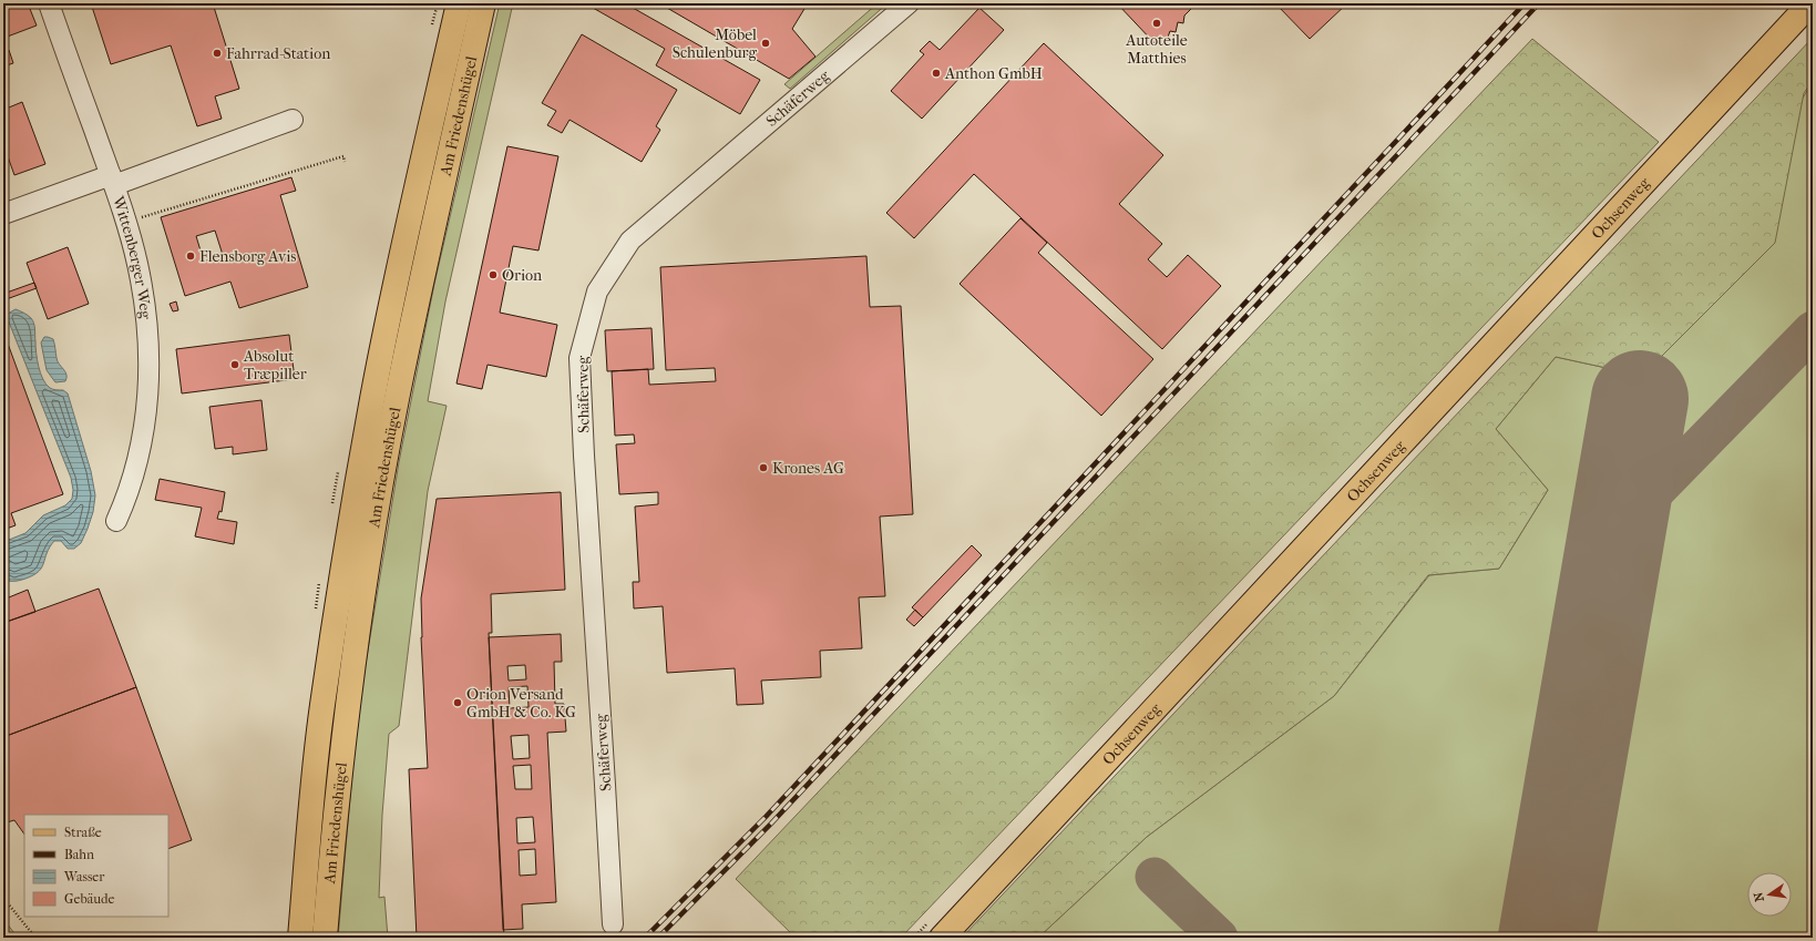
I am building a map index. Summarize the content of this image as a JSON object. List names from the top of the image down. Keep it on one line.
{"streets":{"main road":["Am Friedenshügel","Ochsenweg"],"street":["Schäferweg","Wittenberger Weg"]},"places":["Autoteile Matthies","Möbel Schulenburg","Fahrrad-Station","Anthon GmbH","Flensborg Avis","Orion","Absolut Træpiller","Krones AG","Orion Versand GmbH & Co. KG"],"legend":["Straße","Bahn","Wasser","Gebäude"],"north":"left"}
